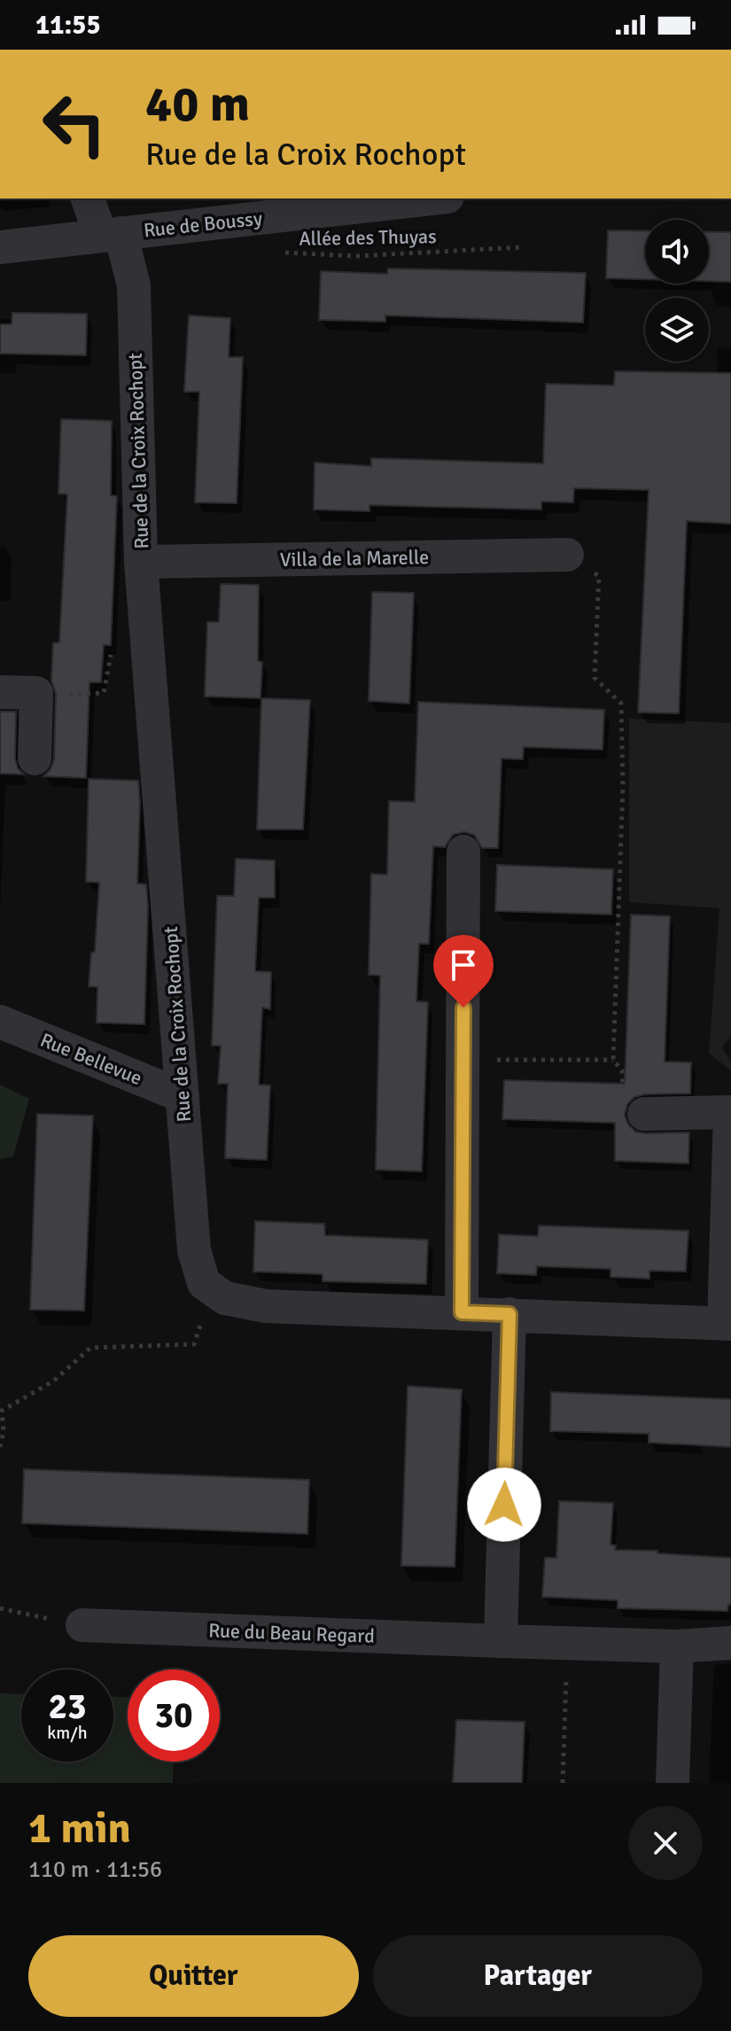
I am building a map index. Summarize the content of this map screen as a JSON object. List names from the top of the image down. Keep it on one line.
{"streets":{"street":["Rue de Boussy","Rue de la Croix Rochopt","Villa de la Marelle","Rue Bellevue","Rue du Beau Regard"],"path":["Allée des Thuyas"]},"crossings":[["Rue de Boussy","Rue de la Croix Rochopt"],["Rue de la Croix Rochopt","Villa de la Marelle"],["Rue de la Croix Rochopt","Rue Bellevue"]],"page":{"status":"11:55","turn":["40 m","Rue de la Croix Rochopt"],"speed":"23 km/h","limit":"30","heading":["1 min","110 m · 11:56"],"buttons":["Quitter","Partager"]}}
